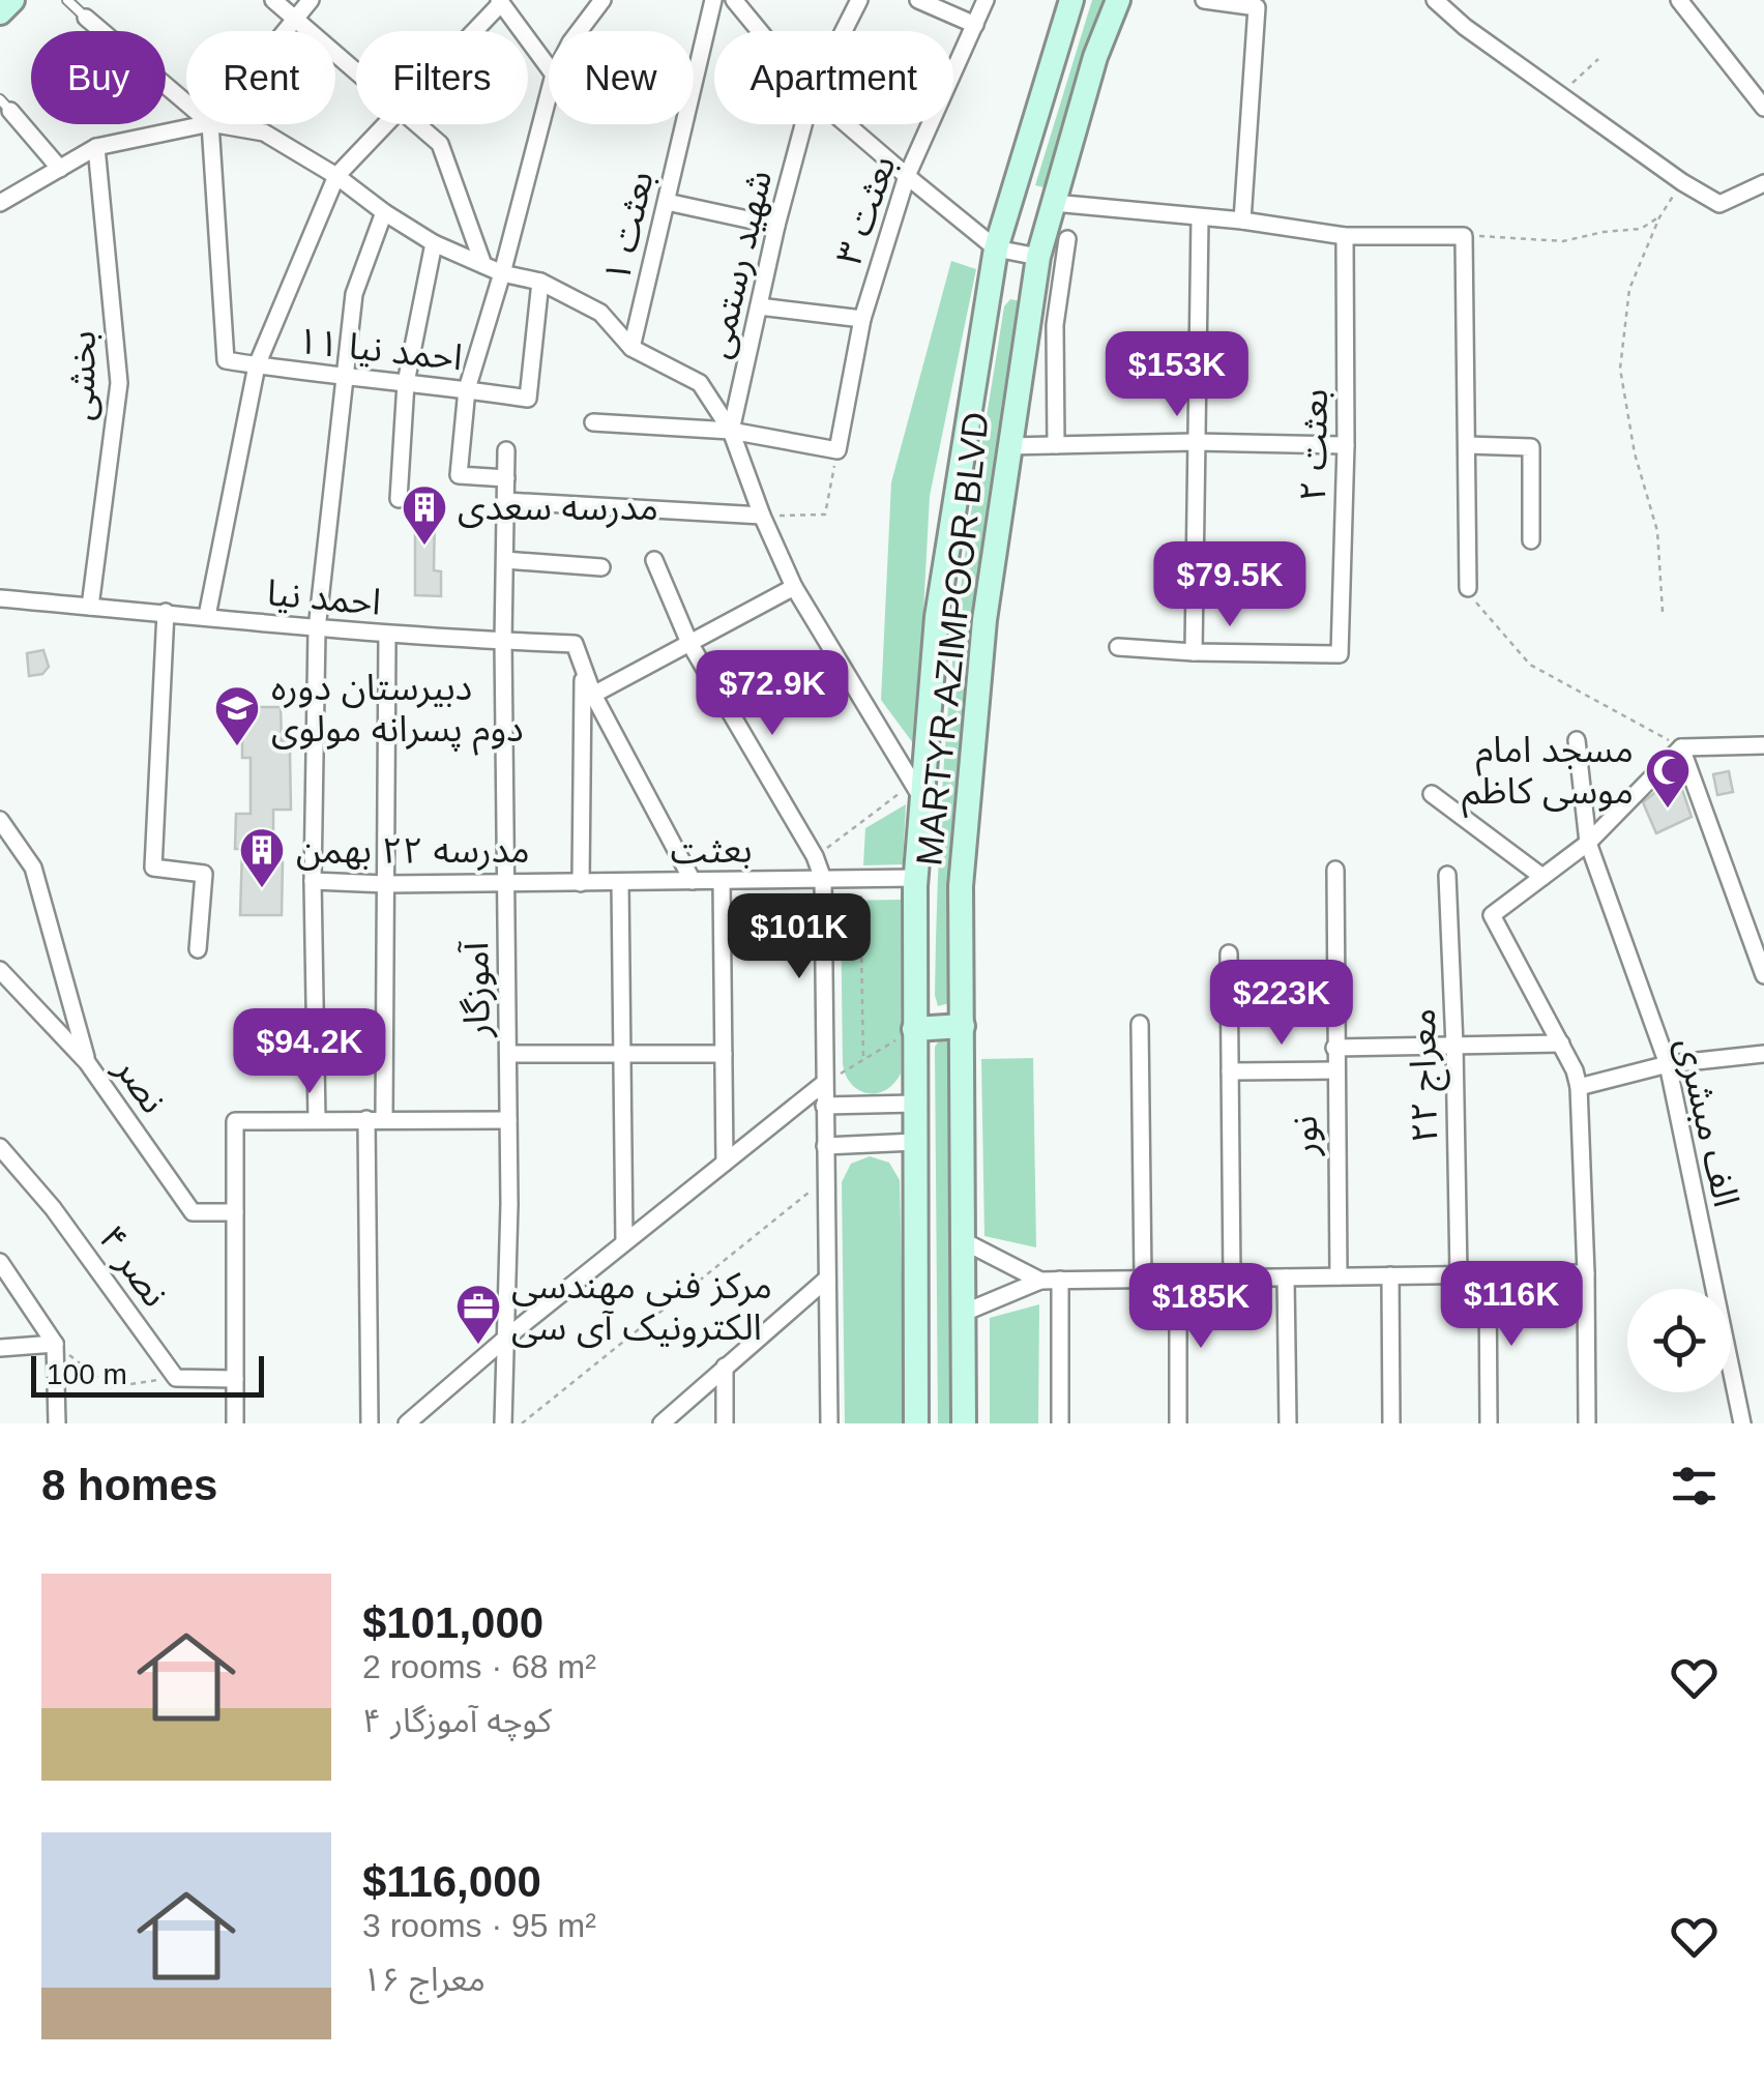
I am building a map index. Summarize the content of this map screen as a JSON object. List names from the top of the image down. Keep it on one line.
{"streets":{"main road":["MARTYR AZIMPOOR BLVD"],"street":["بعثت ۳","بعثت ۱","شهید رستمی","احمد نیا ۱۱","بخشی","بعثت ۲","احمد نیا","بعثت","آموزگار","معراج ۲۲","نصر","الف مبشری","نور","نصر ۴"]},"crossings":[["بخشی","احمد نیا"],["احمد نیا","آموزگار"],["MARTYR AZIMPOOR BLVD","بعثت"],["بعثت","آموزگار"]],"places":{"building":["مدرسه سعدی","مدرسه ۲۲ بهمن"],"school or university":["دبیرستان دوره دوم پسرانه مولوی"],"mosque":["مسجد امام موسی کاظم"],"office":["مرکز فنی مهندسی الکترونیک آی سی"]},"scale_bar":"100 m","page":{"chip":["Buy","Rent","Filters","New","Apartment"],"price":["$153K","$79.5K","$72.9K","$101K","$223K","$94.2K","$116K","$185K"],"scale":"100 m","heading":"8 homes","list":[{"name":"$101,000","note":"2 rooms · 68 m² · کوچه آموزگار ۴"},{"name":"$116,000","note":"3 rooms · 95 m² · معراج ۱۶"}]}}
